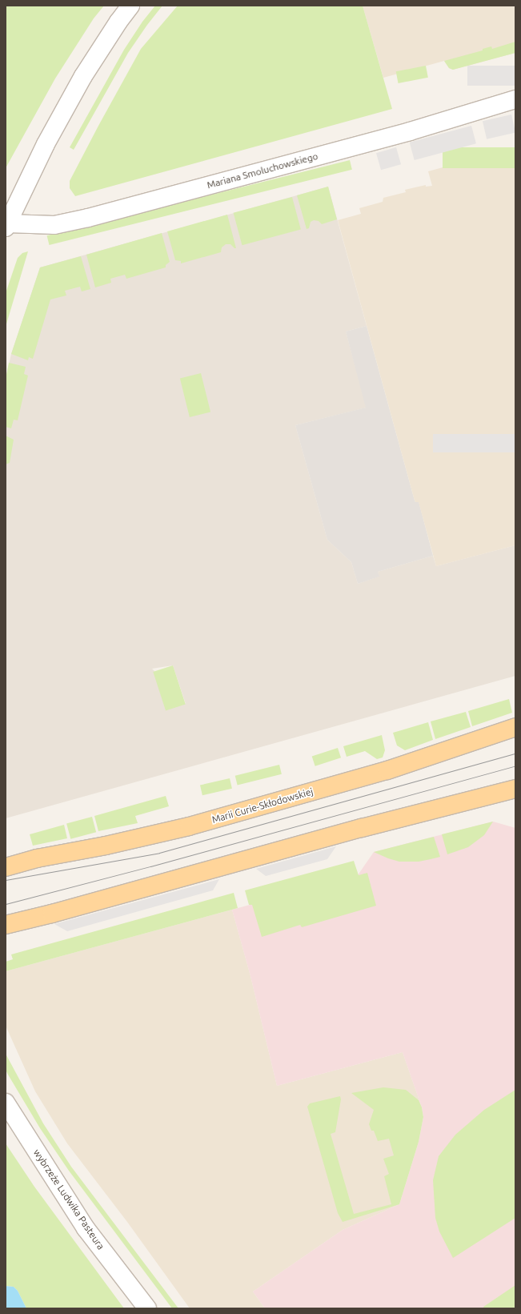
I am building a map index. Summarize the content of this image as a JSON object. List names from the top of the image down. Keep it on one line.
{"streets":{"main road":["Marii Curie-Skłodowskiej"],"street":["Mariana Smoluchowskiego","wybrzeże Ludwika Pasteura"]}}
